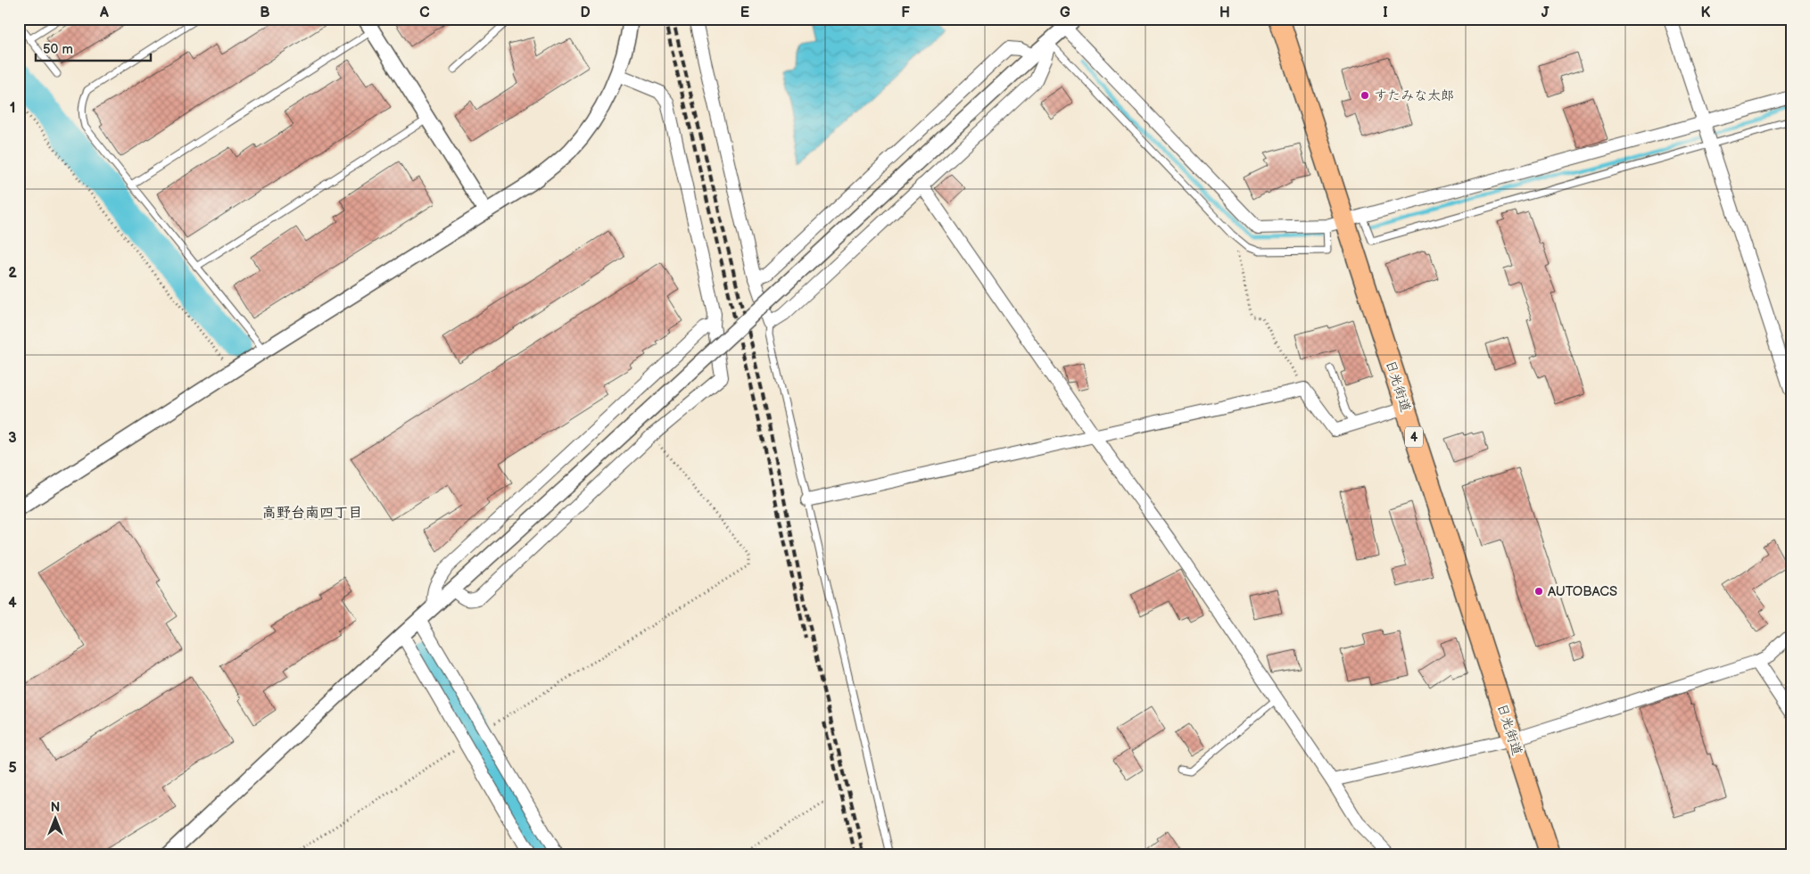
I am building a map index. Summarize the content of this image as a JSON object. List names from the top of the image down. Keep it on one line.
{"streets":{"highway":["日光街道","4"]},"districts":["高野台南四丁目"],"places":["すたみな太郎","AUTOBACS"],"scale_bar":"50 m","north":"top","grid":{"columns":["A","B","C","D","E","F","G","H","I","J","K"],"rows":["1","2","3","4","5"]}}
